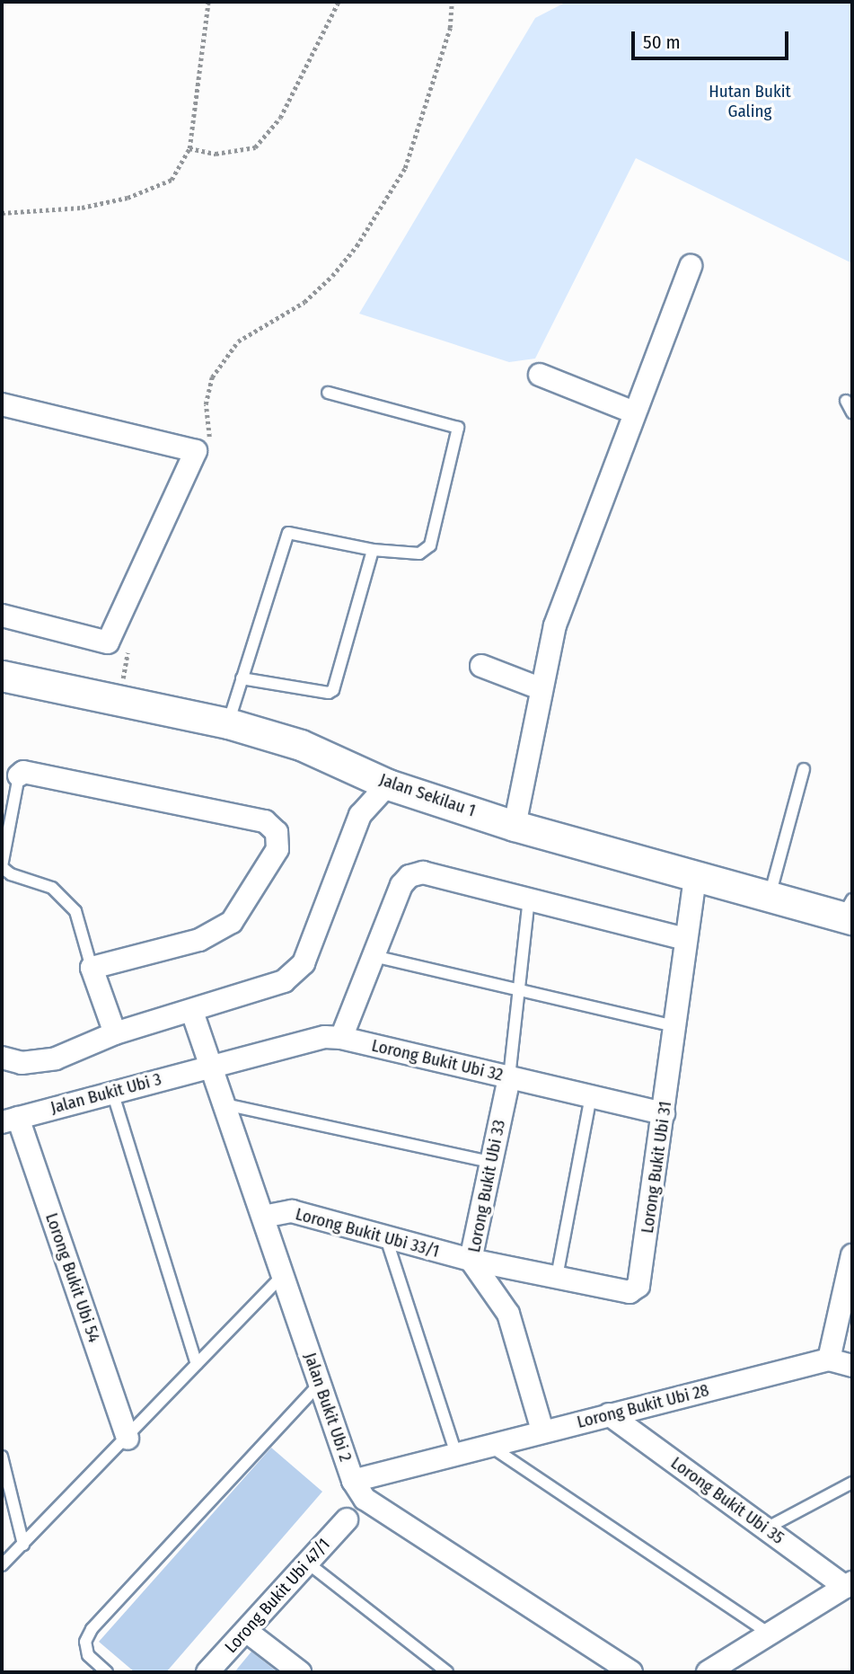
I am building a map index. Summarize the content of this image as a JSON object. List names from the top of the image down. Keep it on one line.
{"streets":{"street":["Jalan Sekilau 1","Lorong Bukit Ubi 32","Jalan Bukit Ubi 3","Lorong Bukit Ubi 31","Lorong Bukit Ubi 33","Lorong Bukit Ubi 33/1","Lorong Bukit Ubi 54","Lorong Bukit Ubi 28","Jalan Bukit Ubi 2","Lorong Bukit Ubi 35","Lorong Bukit Ubi 47/1"]},"crossings":[["Jalan Sekilau 1","Lorong Bukit Ubi 31"],["Lorong Bukit Ubi 32","Jalan Bukit Ubi 3"],["Lorong Bukit Ubi 32","Lorong Bukit Ubi 31"],["Lorong Bukit Ubi 32","Lorong Bukit Ubi 33"],["Lorong Bukit Ubi 32","Jalan Bukit Ubi 2"],["Jalan Bukit Ubi 3","Lorong Bukit Ubi 54"],["Jalan Bukit Ubi 3","Jalan Bukit Ubi 2"],["Lorong Bukit Ubi 31","Lorong Bukit Ubi 33"],["Lorong Bukit Ubi 31","Lorong Bukit Ubi 33/1"],["Lorong Bukit Ubi 33","Lorong Bukit Ubi 33/1"],["Lorong Bukit Ubi 33","Lorong Bukit Ubi 28"],["Lorong Bukit Ubi 33/1","Jalan Bukit Ubi 2"],["Lorong Bukit Ubi 28","Jalan Bukit Ubi 2"],["Lorong Bukit Ubi 28","Lorong Bukit Ubi 35"]],"parks":["Hutan Bukit Galing"],"scale_bar":"50 m"}
